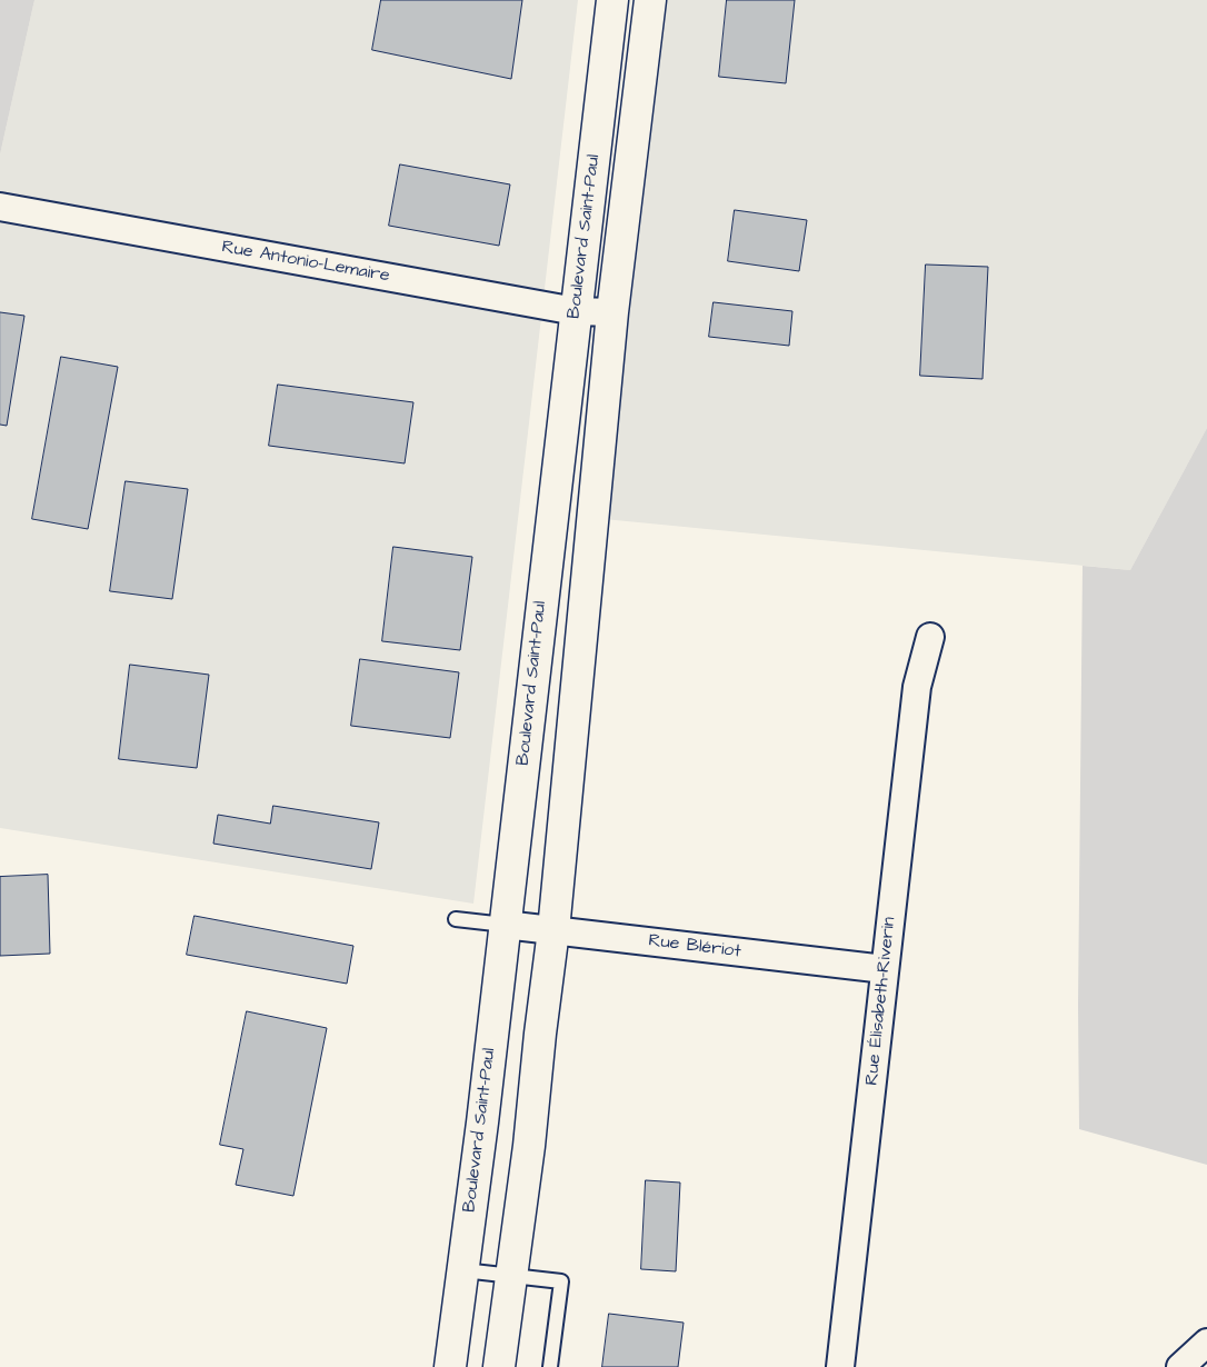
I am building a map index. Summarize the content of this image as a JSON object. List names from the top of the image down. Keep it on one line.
{"streets":{"main road":["Boulevard Saint-Paul"],"street":["Rue Antonio-Lemaire","Rue Blériot","Rue Élisabeth-Riverin"]},"crossings":[["Boulevard Saint-Paul","Rue Antonio-Lemaire"],["Boulevard Saint-Paul","Rue Blériot"],["Rue Blériot","Rue Élisabeth-Riverin"]]}
